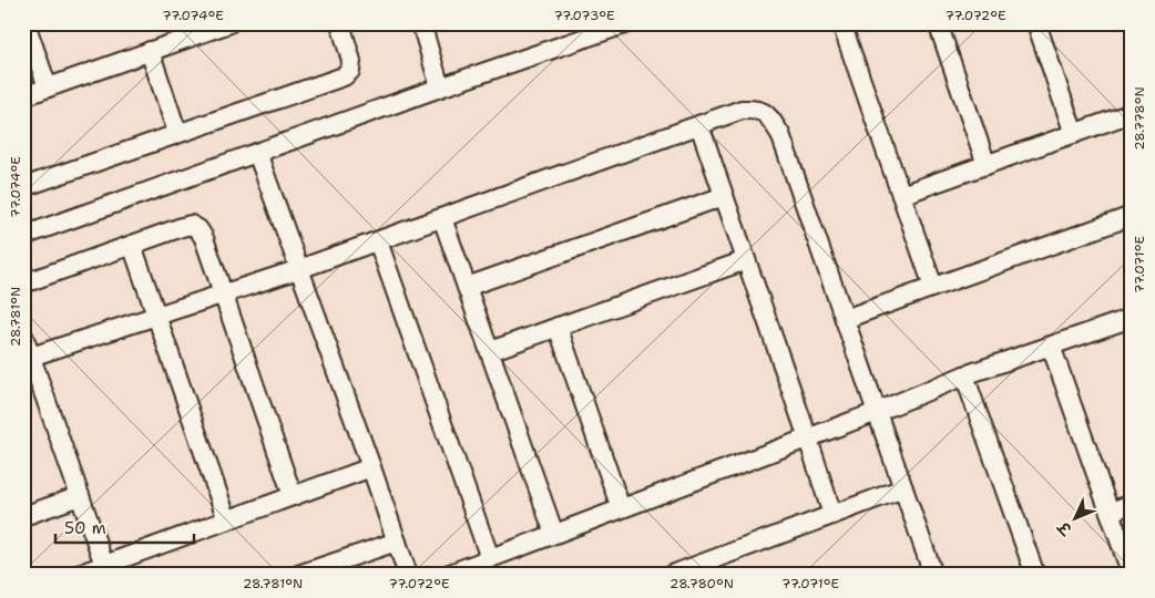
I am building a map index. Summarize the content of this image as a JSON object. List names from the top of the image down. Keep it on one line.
{"scale_bar":"50 m","north":"bottom left","coordinates":["77.074°E","77.073°E","77.072°E","28.778°N","77.071°E","28.781°N","28.780°N"]}
